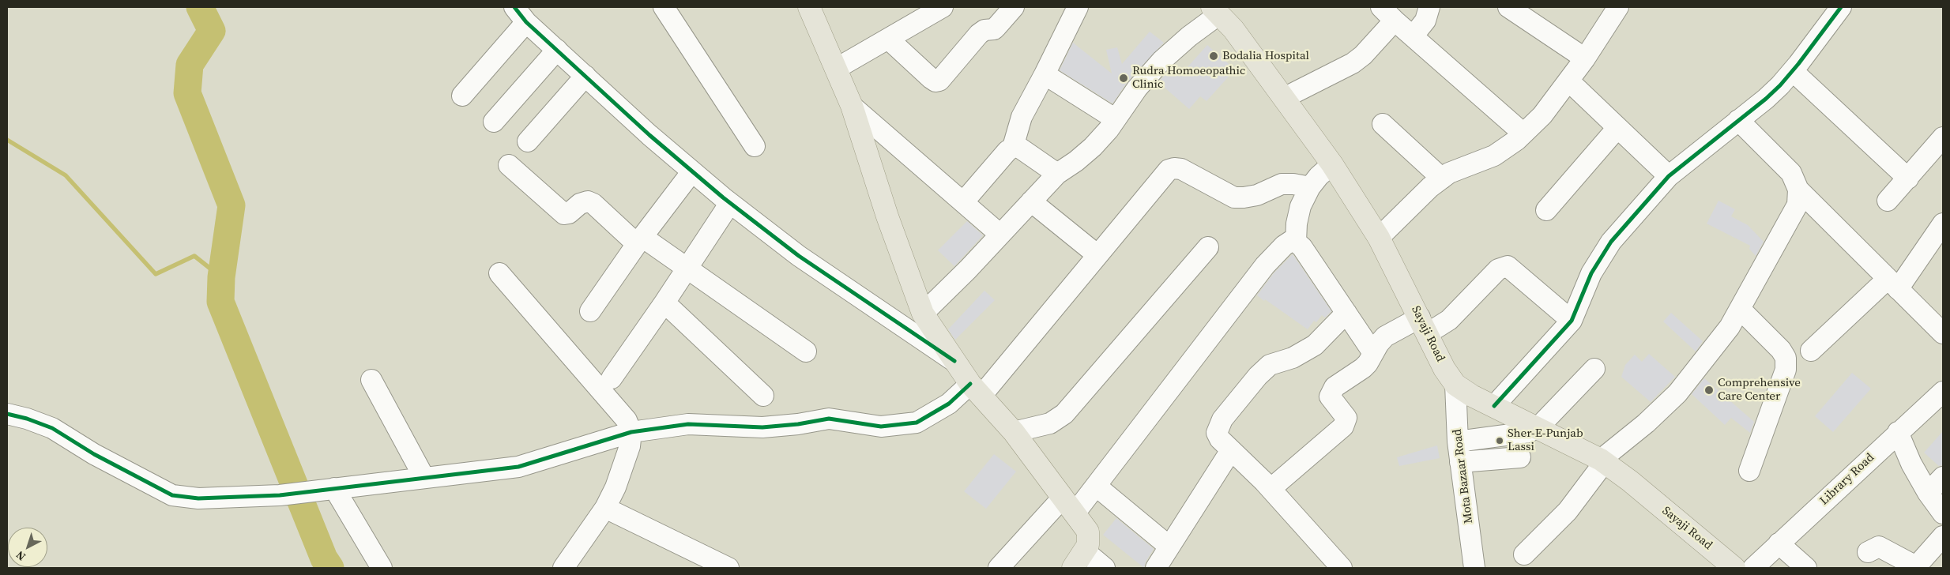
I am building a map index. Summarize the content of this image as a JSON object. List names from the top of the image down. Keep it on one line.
{"streets":{"main road":["Sayaji Road"],"street":["Mota Bazaar Road","Library Road"]},"crossings":[["Sayaji Road","Mota Bazaar Road"]],"places":["Bodalia Hospital","Rudra Homoeopathic Clinic","Comprehensive Care Center","Sher-E-Punjab Lassi"],"north":"bottom left"}
